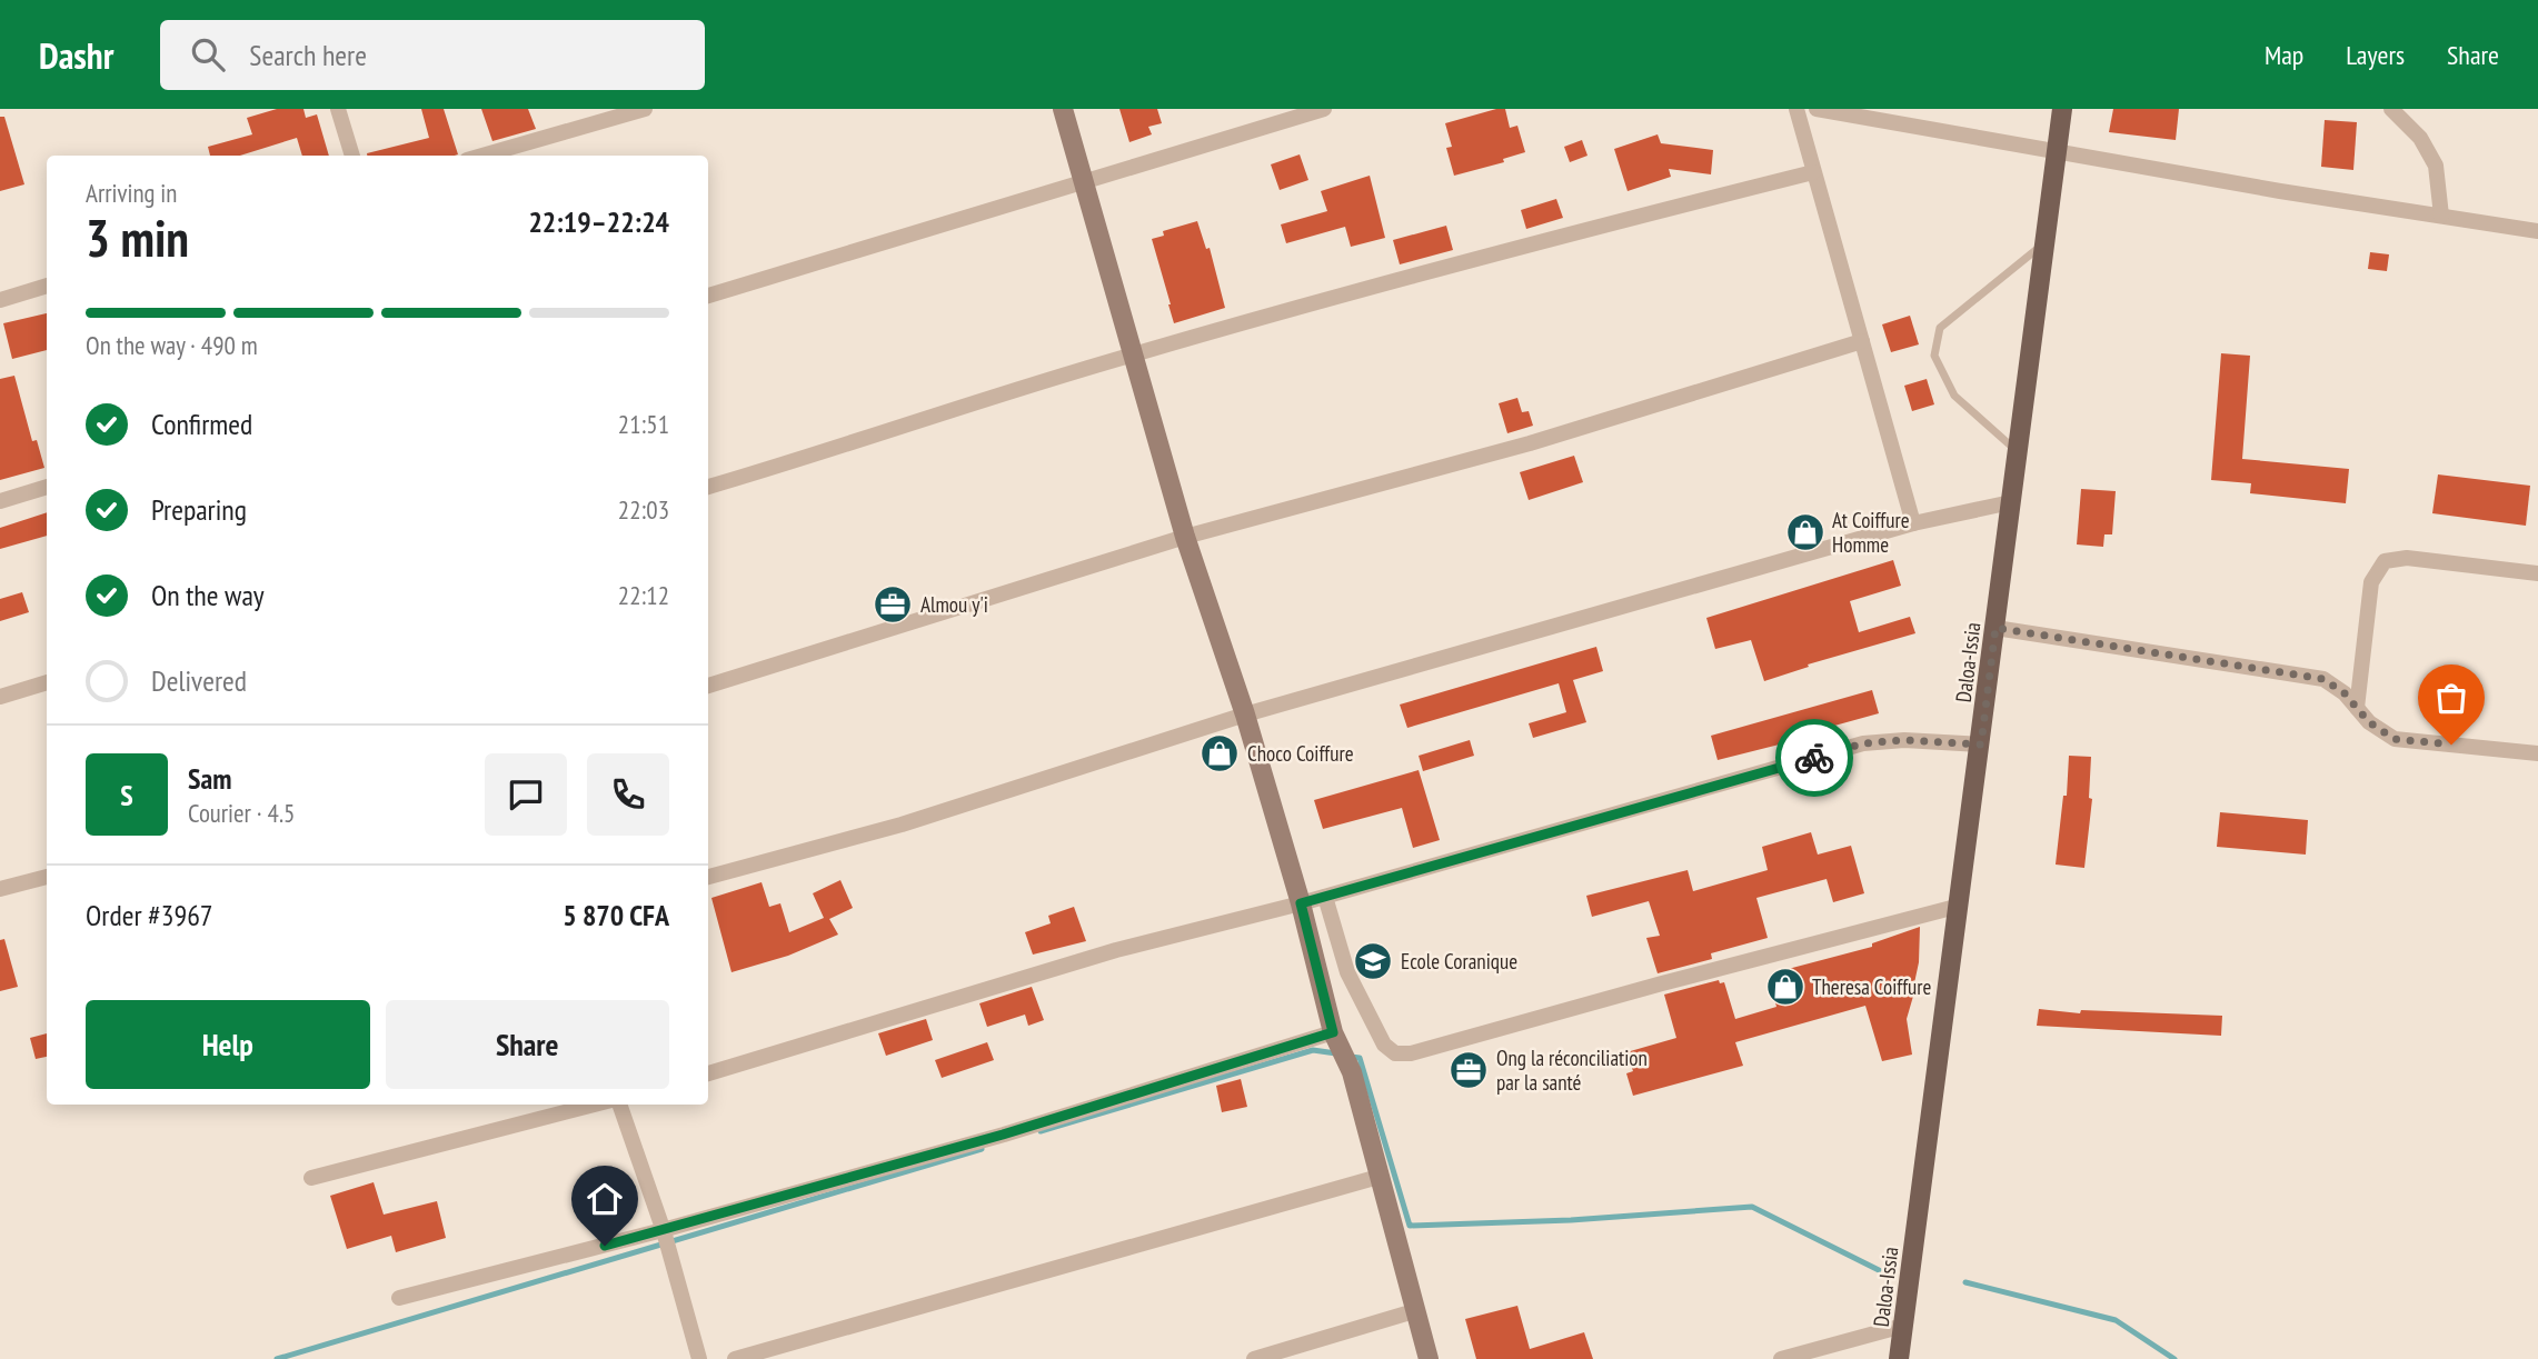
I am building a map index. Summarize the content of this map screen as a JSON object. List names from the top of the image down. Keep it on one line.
{"streets":{"main road":["Daloa-Issia"]},"places":{"shop":["At Coiffure Homme","Choco Coiffure","Theresa Coiffure"],"office":["Almou y'i","Ong la réconciliation par la santé"],"school or university":["Ecole Coranique"]},"page":{"header":"Dashr","search":"Search here","nav":["Map","Layers","Share"],"heading":["3 min","Arriving in","22:19–22:24"],"panel":["Sam","Courier · 4.5","Order #3967","5 870 CFA"],"bar":"On the way · 490 m","list":[["Confirmed","21:51"],["Preparing","22:03"],["On the way","22:12"],"Delivered"],"round":"S","buttons":["Help","Share"]}}
